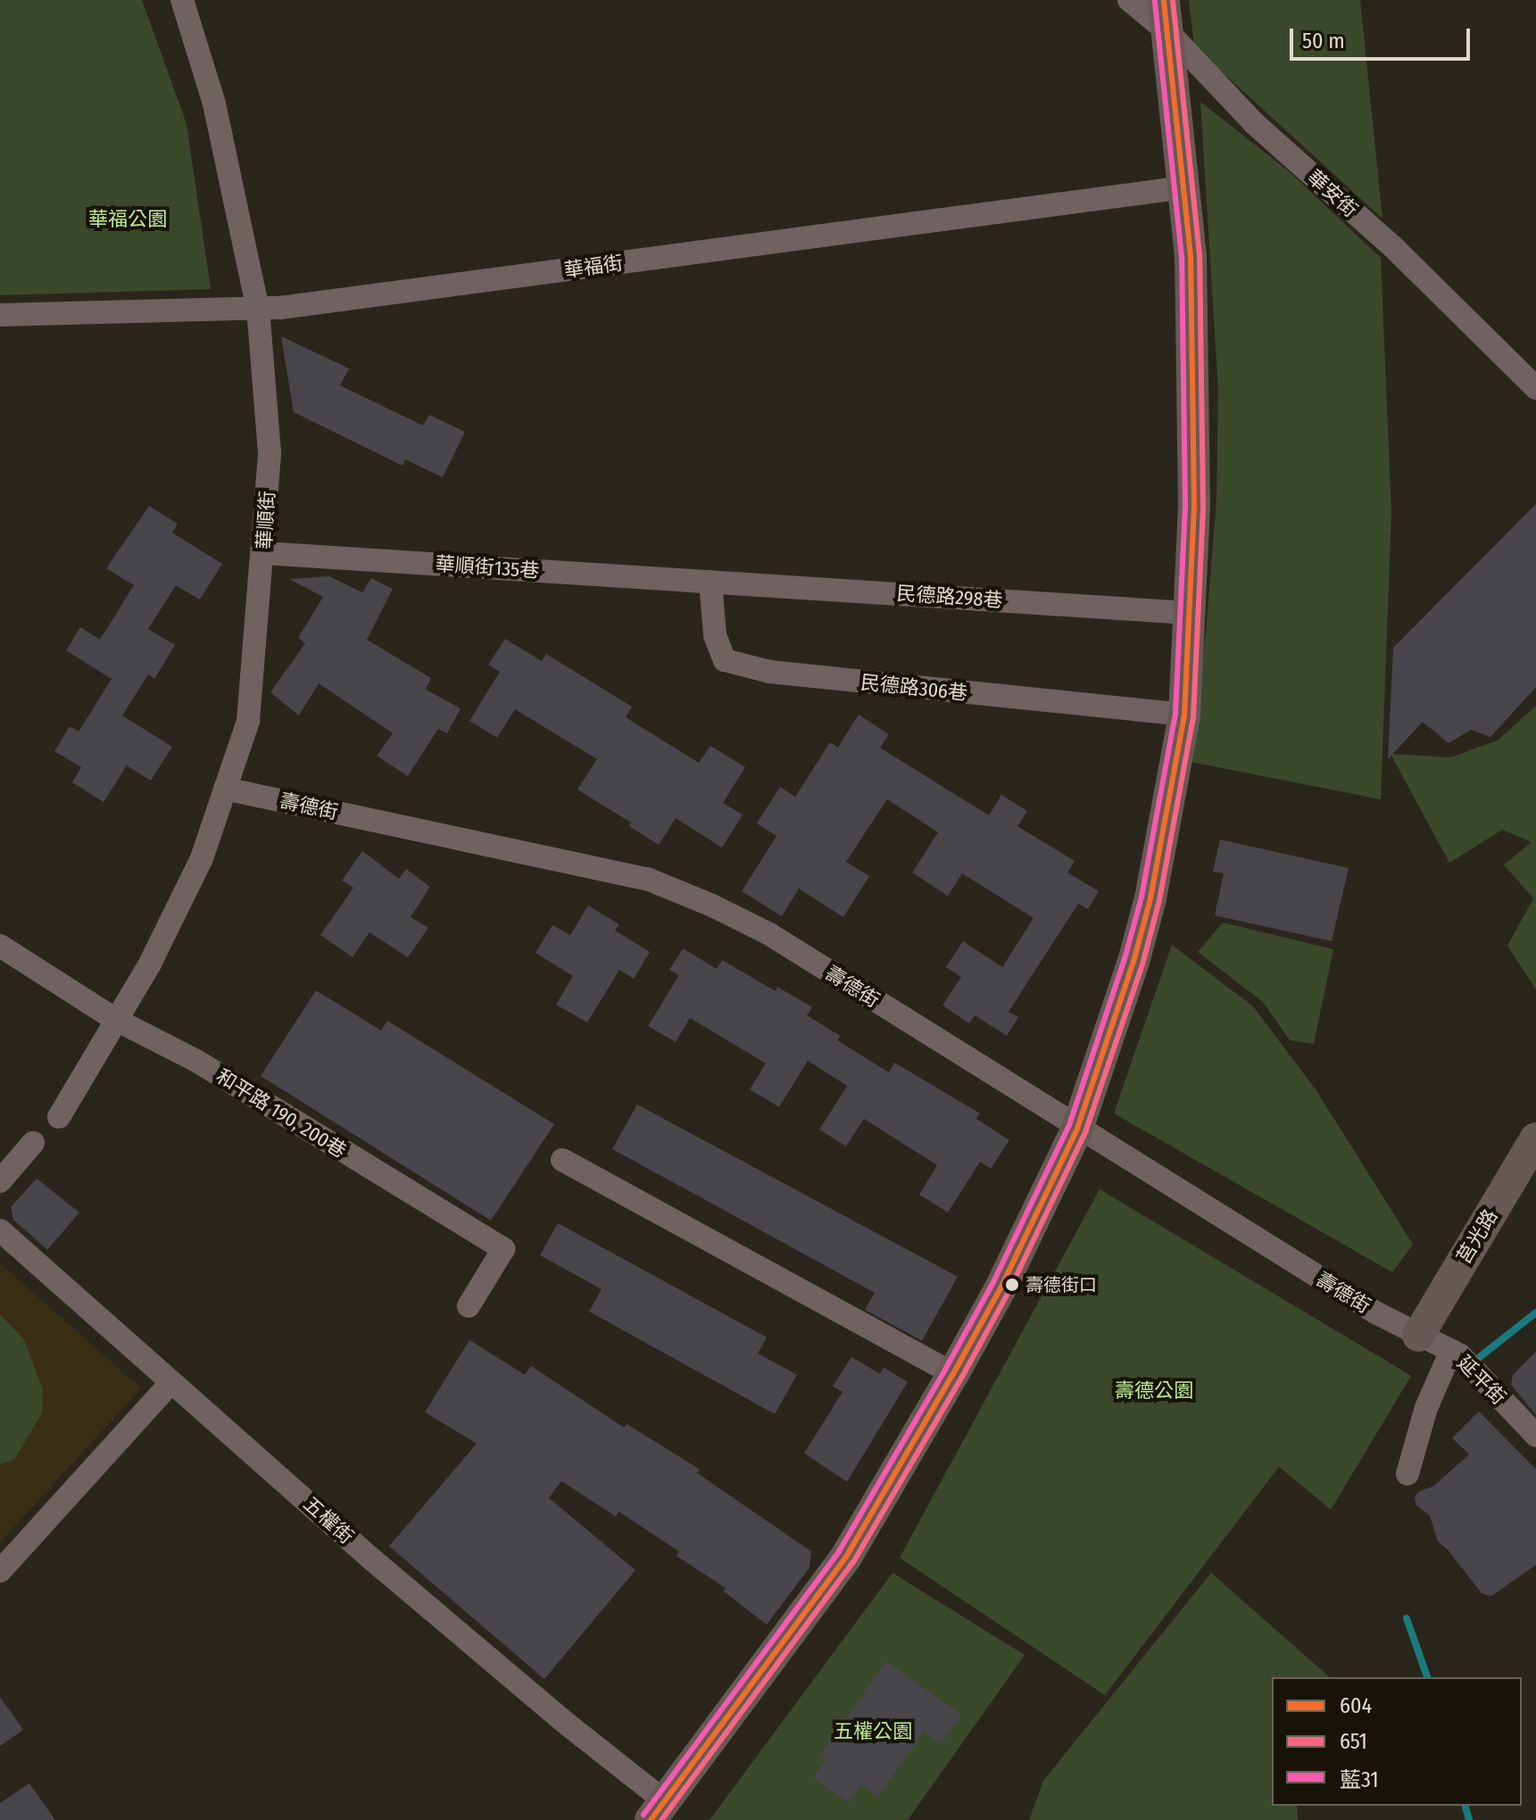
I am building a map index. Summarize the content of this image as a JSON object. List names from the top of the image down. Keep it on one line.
{"streets":{"street":["華安街","華福街","華順街","華順街135巷","民德路298巷","民德路306巷","壽德街","和平路 190, 200巷","莒光路","延平街","五權街"]},"crossings":[["華福街","華順街"],["華順街","華順街135巷"],["華順街","壽德街"],["華順街","和平路 190, 200巷"],["華順街135巷","民德路298巷"],["華順街135巷","民德路306巷"],["民德路298巷","民德路306巷"],["壽德街","莒光路"],["壽德街","延平街"],["莒光路","延平街"]],"parks":["華福公園","壽德公園","五權公園"],"places":["壽德街口"],"lines":["transit line 604","transit line 651","transit line 藍31"],"legend":["604","651","藍31"],"scale_bar":"50 m"}
